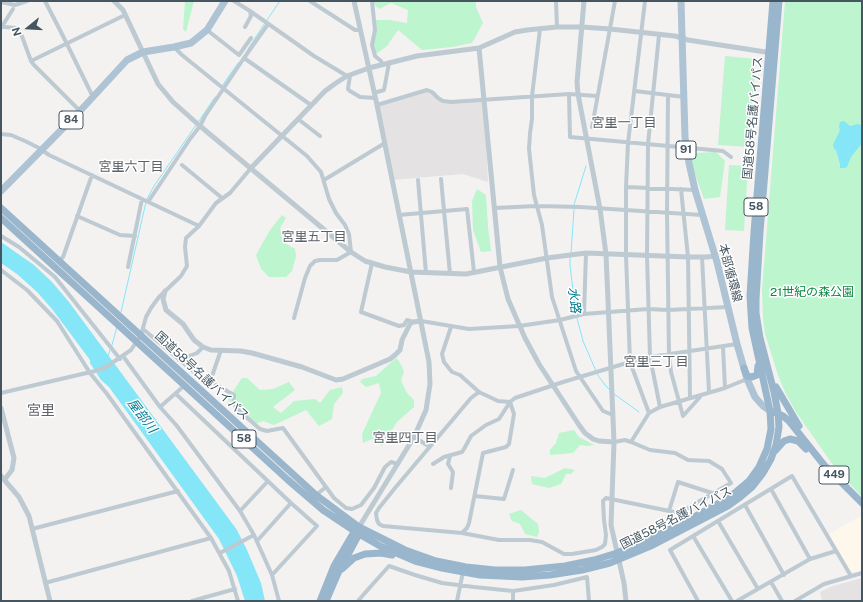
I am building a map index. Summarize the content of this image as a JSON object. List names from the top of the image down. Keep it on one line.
{"streets":{"highway":["国道58号名護バイパス","58","本部循環線","449"],"main road":["84","91"]},"crossings":[["国道58号名護バイパス","本部循環線"]],"districts":["宮里一丁目","宮里六丁目","宮里五丁目","宮里三丁目","宮里","宮里四丁目"],"water":["水路","屋部川"],"parks":["21世紀の森公園"],"north":"left"}
